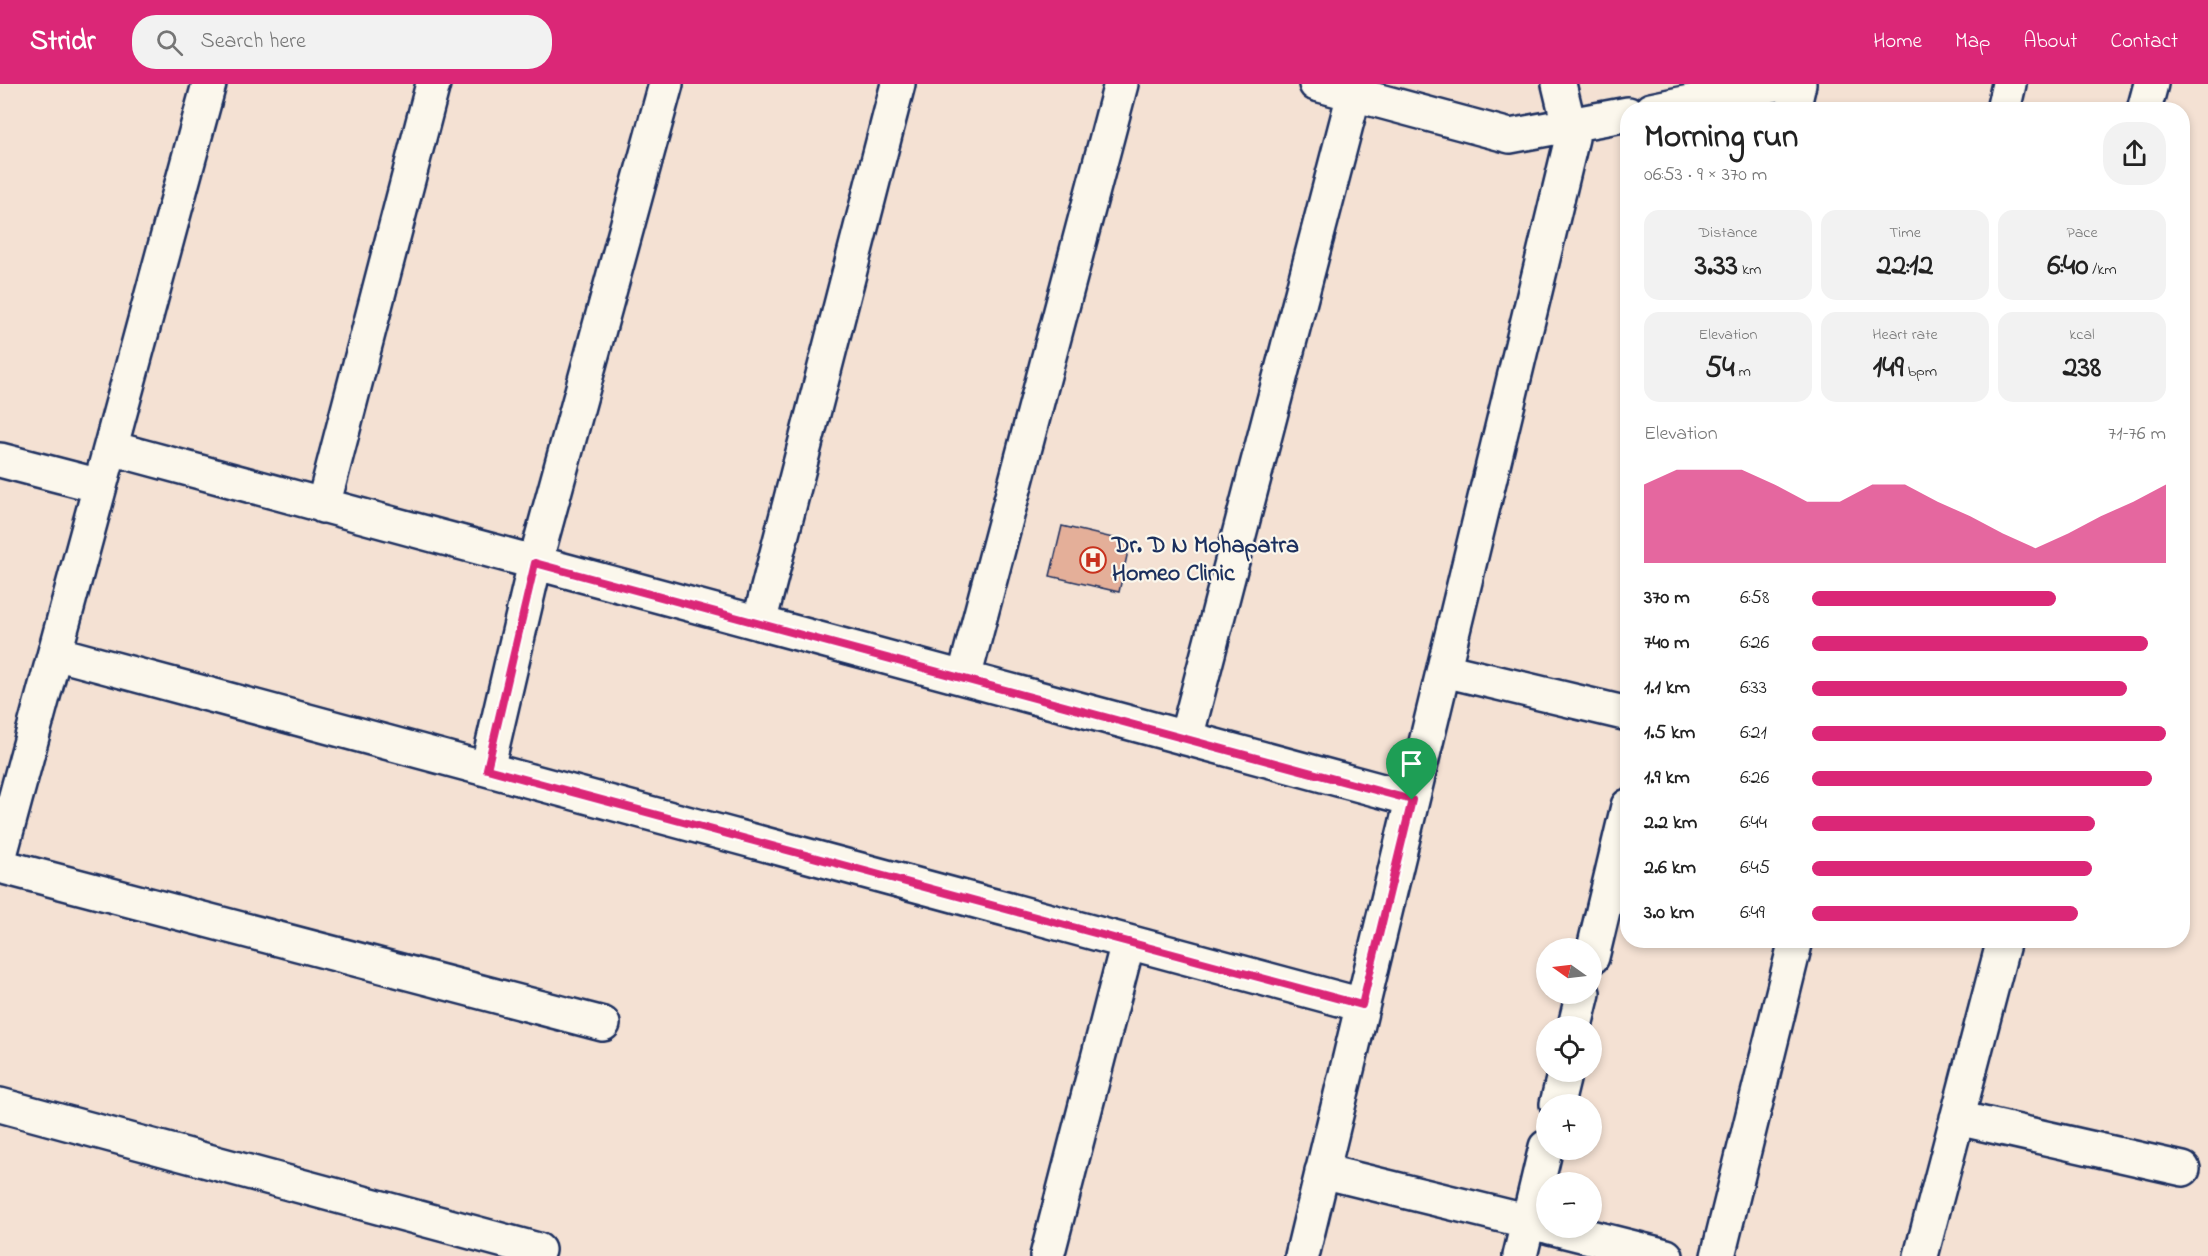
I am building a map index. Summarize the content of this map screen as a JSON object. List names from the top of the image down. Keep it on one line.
{"places":{"hospital":["Dr. D N Mohapatra Homeo Clinic"]},"north":"left","page":{"header":"Stridr","search":"Search here","nav":["Home","Map","About","Contact"],"heading":["Morning run","06:53 · 9 × 370 m"],"stats":[["Distance","3.33 km"],["Time","22:12"],["Pace","6:40 /km"],["Elevation","54 m"],["Heart rate","149 bpm"],["kcal","238"]],"chart":["Elevation","71–76 m"],"list":[{"name":"370 m","note":"6:58"},{"name":"740 m","note":"6:26"},{"name":"1.1 km","note":"6:33"},{"name":"1.5 km","note":"6:21"},{"name":"1.9 km","note":"6:26"},{"name":"2.2 km","note":"6:44"},{"name":"2.6 km","note":"6:45"},{"name":"3.0 km","note":"6:49"}],"map_buttons":["+","−"]}}
